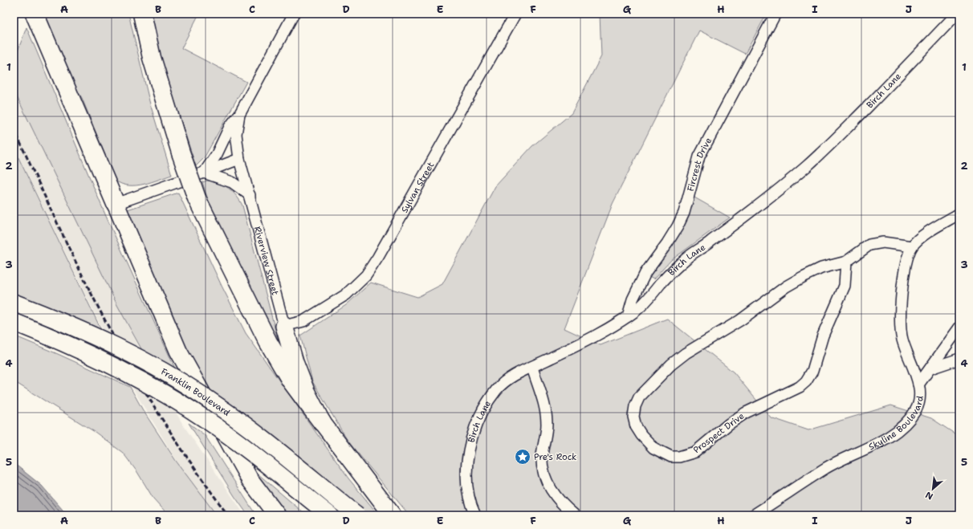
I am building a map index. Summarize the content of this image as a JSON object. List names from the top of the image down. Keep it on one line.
{"streets":{"main road":["Franklin Boulevard"],"street":["Birch Lane","Fircrest Drive","Sylvan Street","Riverview Street","Skyline Boulevard","Prospect Drive"]},"crossings":[["Birch Lane","Fircrest Drive"],["Sylvan Street","Riverview Street"],["Skyline Boulevard","Prospect Drive"]],"places":{"place":["Pre's Rock"]},"north":"bottom left","grid":{"columns":["A","B","C","D","E","F","G","H","I","J"],"rows":["1","2","3","4","5"]}}
